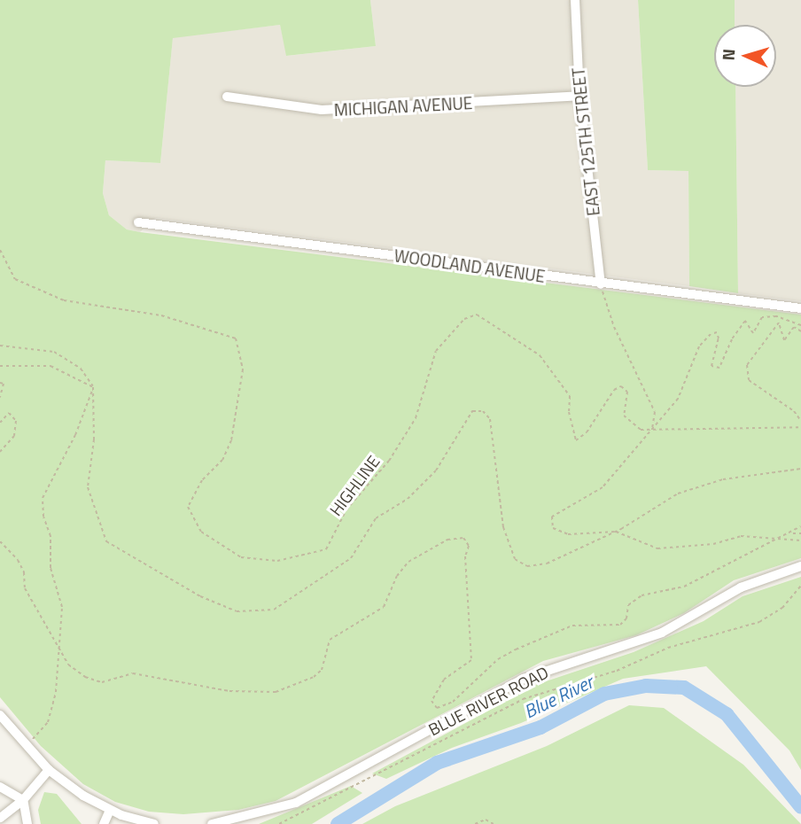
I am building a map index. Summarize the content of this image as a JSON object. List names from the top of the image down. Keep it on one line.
{"streets":{"street":["MICHIGAN AVENUE","EAST 125TH STREET","WOODLAND AVENUE","BLUE RIVER ROAD"],"path":["HIGHLINE"]},"crossings":[["MICHIGAN AVENUE","EAST 125TH STREET"],["EAST 125TH STREET","WOODLAND AVENUE"]],"water":["Blue River"],"north":"left"}
